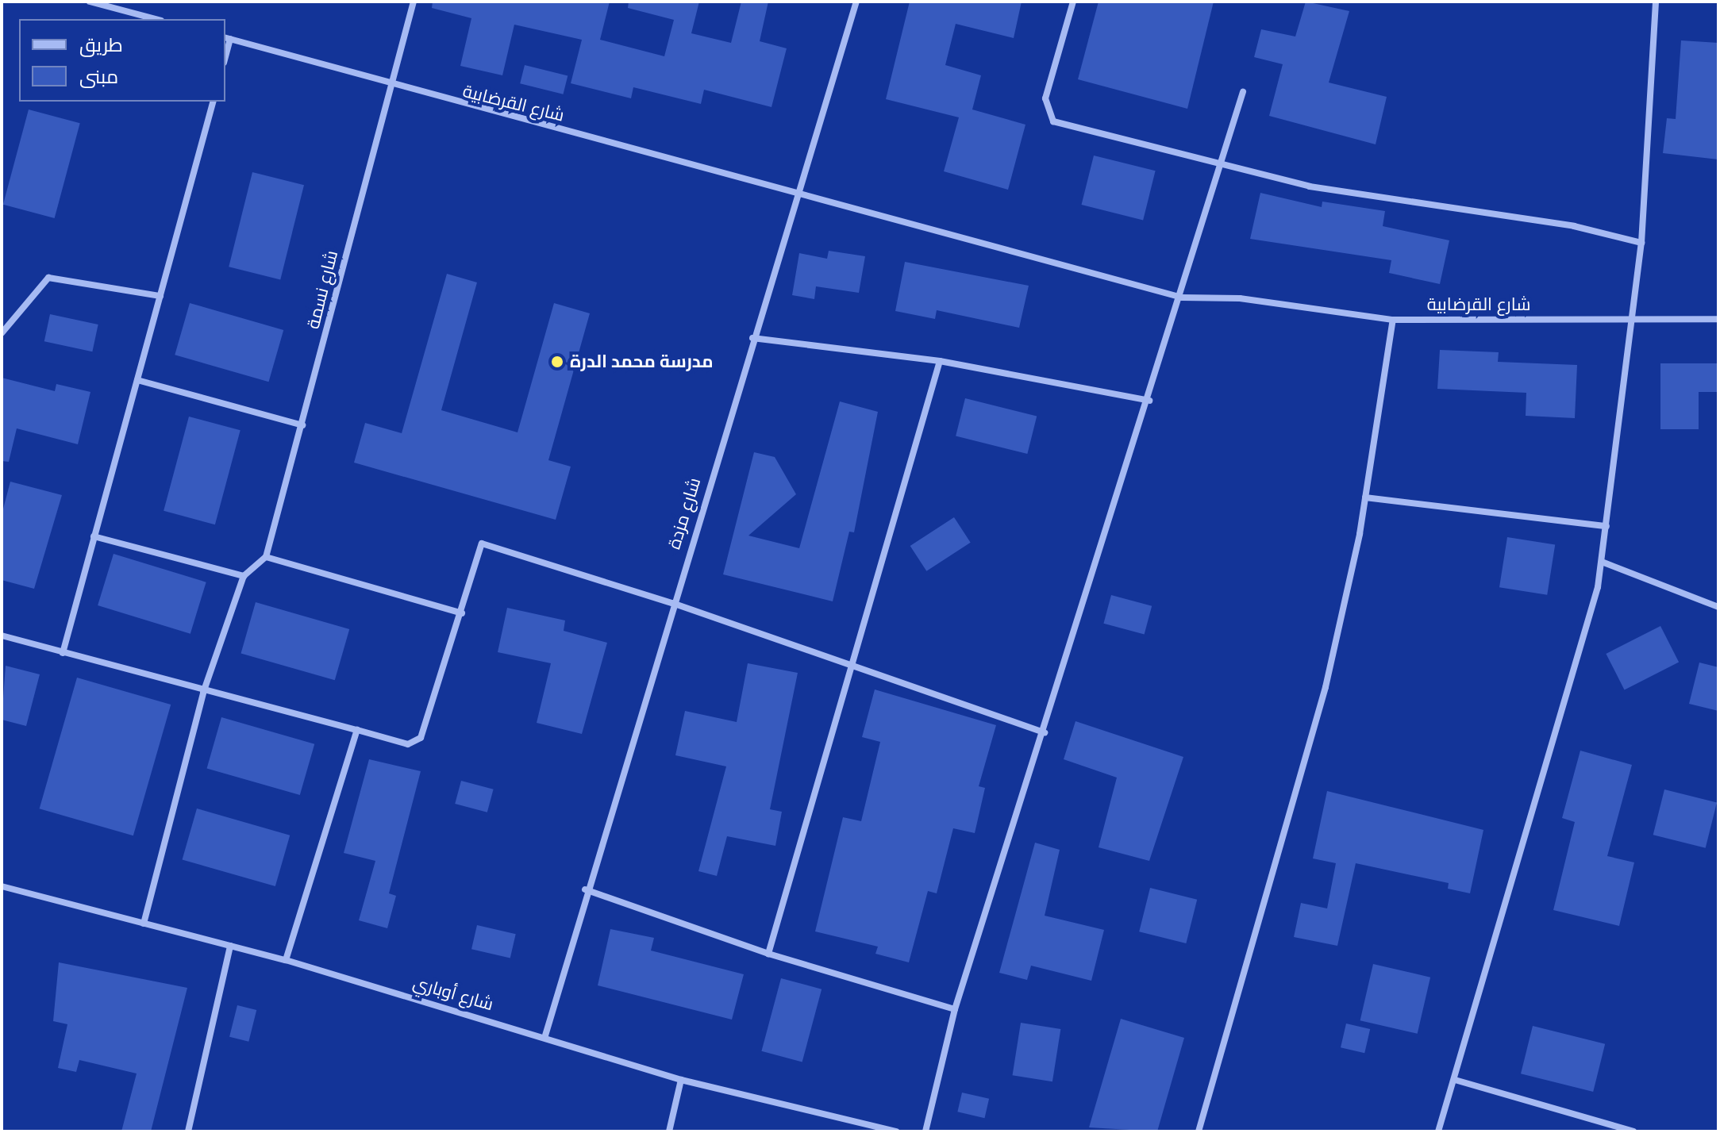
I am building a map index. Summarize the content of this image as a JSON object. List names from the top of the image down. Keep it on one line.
{"streets":{"street":["شارع القرضابية","شارع نسمة","شارع مزدة","شارع أوباري"]},"crossings":[["شارع القرضابية","شارع نسمة"],["شارع القرضابية","شارع مزدة"],["شارع مزدة","شارع أوباري"]],"places":["مدرسة محمد الدرة"],"legend":["طريق","مبنى"]}
